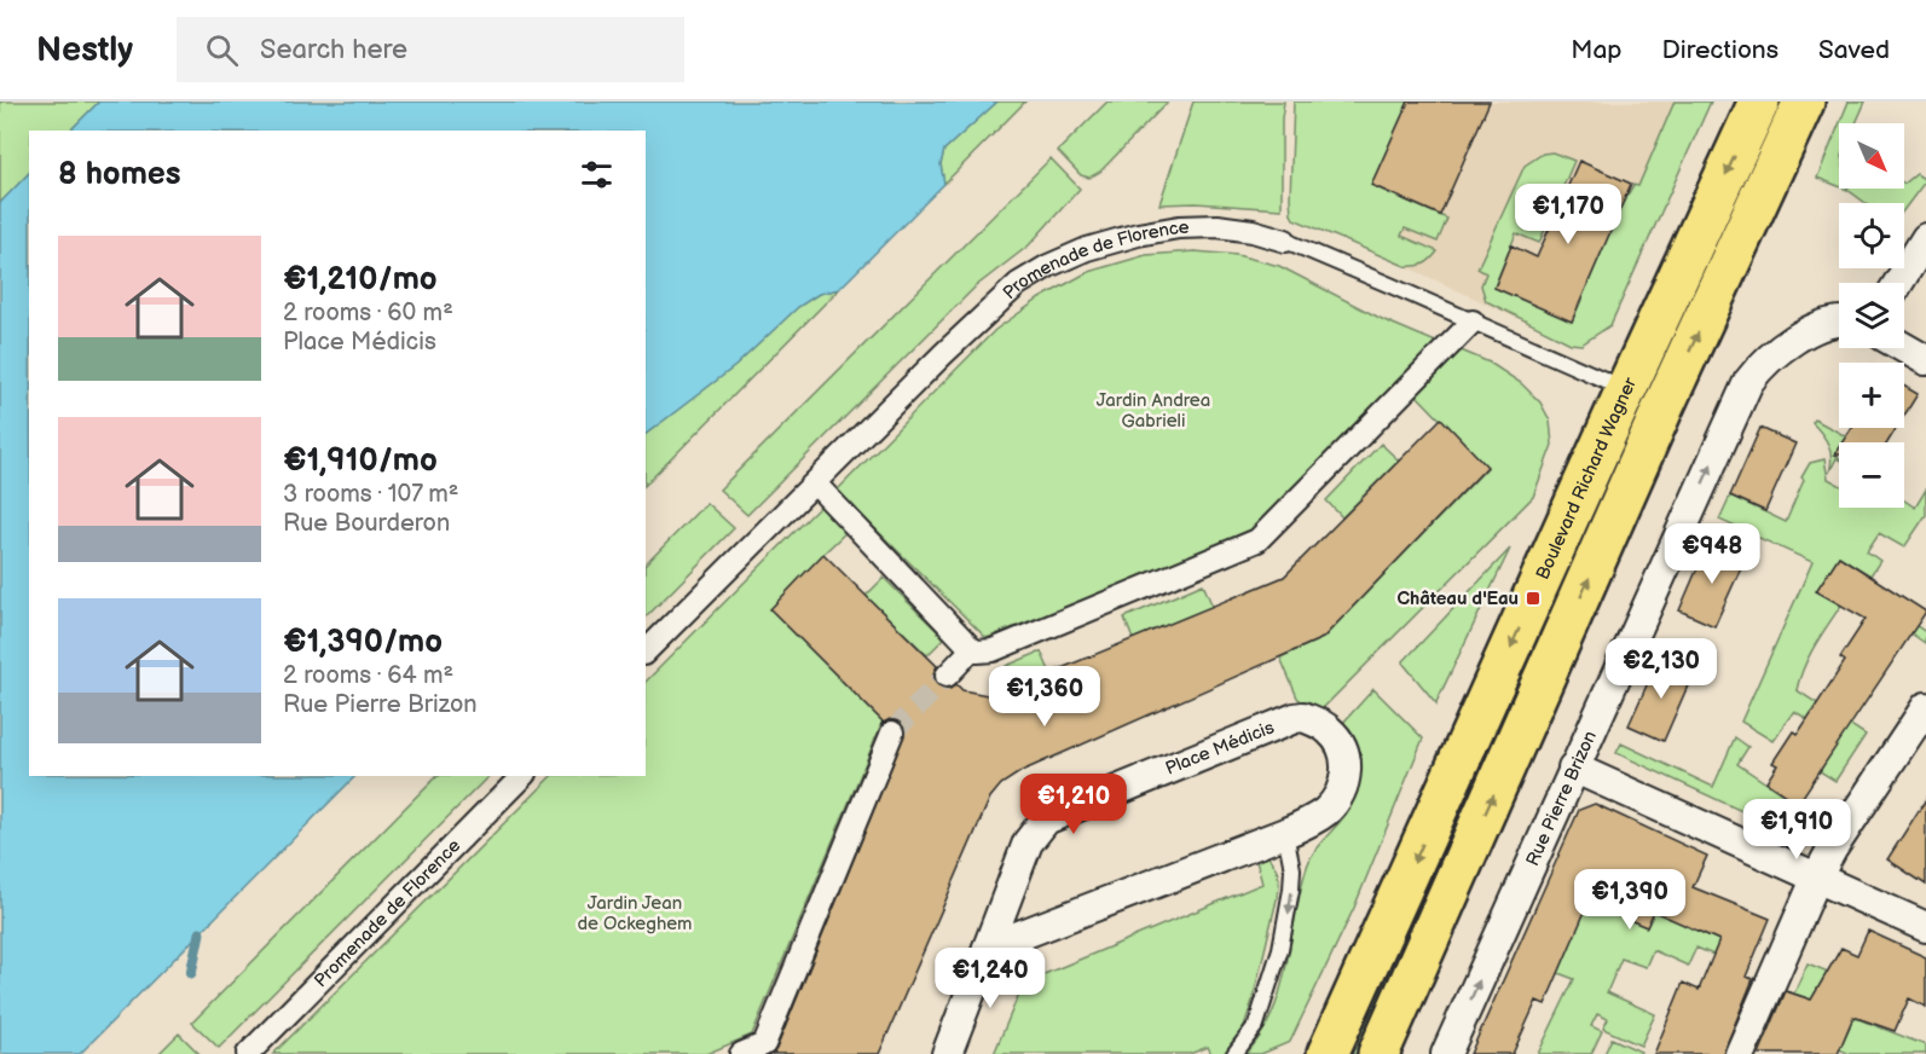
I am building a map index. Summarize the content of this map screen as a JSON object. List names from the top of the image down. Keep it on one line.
{"streets":{"main road":["Boulevard Richard Wagner"],"street":["Promenade de Florence","Place Médicis","Rue Pierre Brizon"]},"crossings":[["Promenade de Florence","Boulevard Richard Wagner"]],"one_way":["Rue Pierre Brizon"],"parks":["Jardin Andrea Gabrieli","Jardin Jean de Ockeghem"],"places":{"transit":["Château d'Eau"]},"north":"bottom right","page":{"header":"Nestly","search":"Search here","nav":["Map","Directions","Saved"],"map_buttons":["+","−"],"heading":"8 homes","price":["€1,170","€948","€2,130","€1,360","€1,210","€1,910","€1,390","€1,240"],"list":[{"name":"€1,210/mo","note":"2 rooms · 60 m² · Place Médicis"},{"name":"€1,910/mo","note":"3 rooms · 107 m² · Rue Bourderon"},{"name":"€1,390/mo","note":"2 rooms · 64 m² · Rue Pierre Brizon"}]}}
